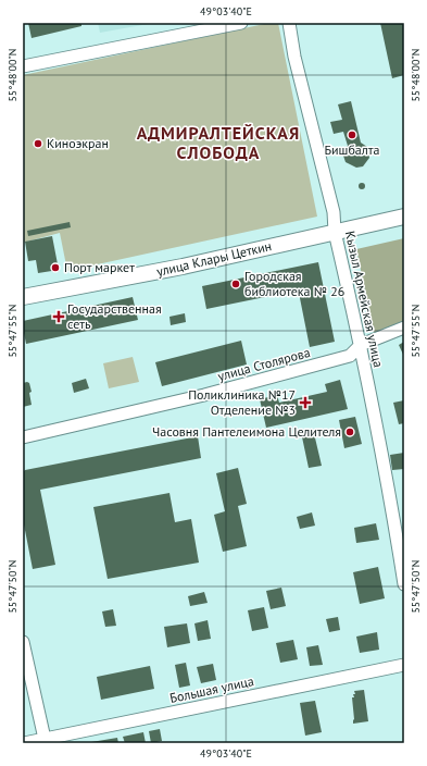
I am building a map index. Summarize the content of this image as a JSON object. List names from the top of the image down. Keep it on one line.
{"streets":{"main road":["улица Клары Цеткин"],"street":["Кызыл Армейская улица","улица Столярова","Большая улица"]},"crossings":[["улица Клары Цеткин","Кызыл Армейская улица"],["Кызыл Армейская улица","улица Столярова"]],"districts":["АДМИРАЛТЕЙСКАЯ СЛОБОДА"],"places":{"other":["Бишбалта","Киноэкран","Порт маркет","Городская библиотека № 26","Часовня Пантелеимона Целителя"],"health":["Государственная сеть","Поликлиника №17 Отделение №3"]},"coordinates":["49°03'40\"E","55°48'00\"N","55°47'55\"N","55°47'50\"N"]}
